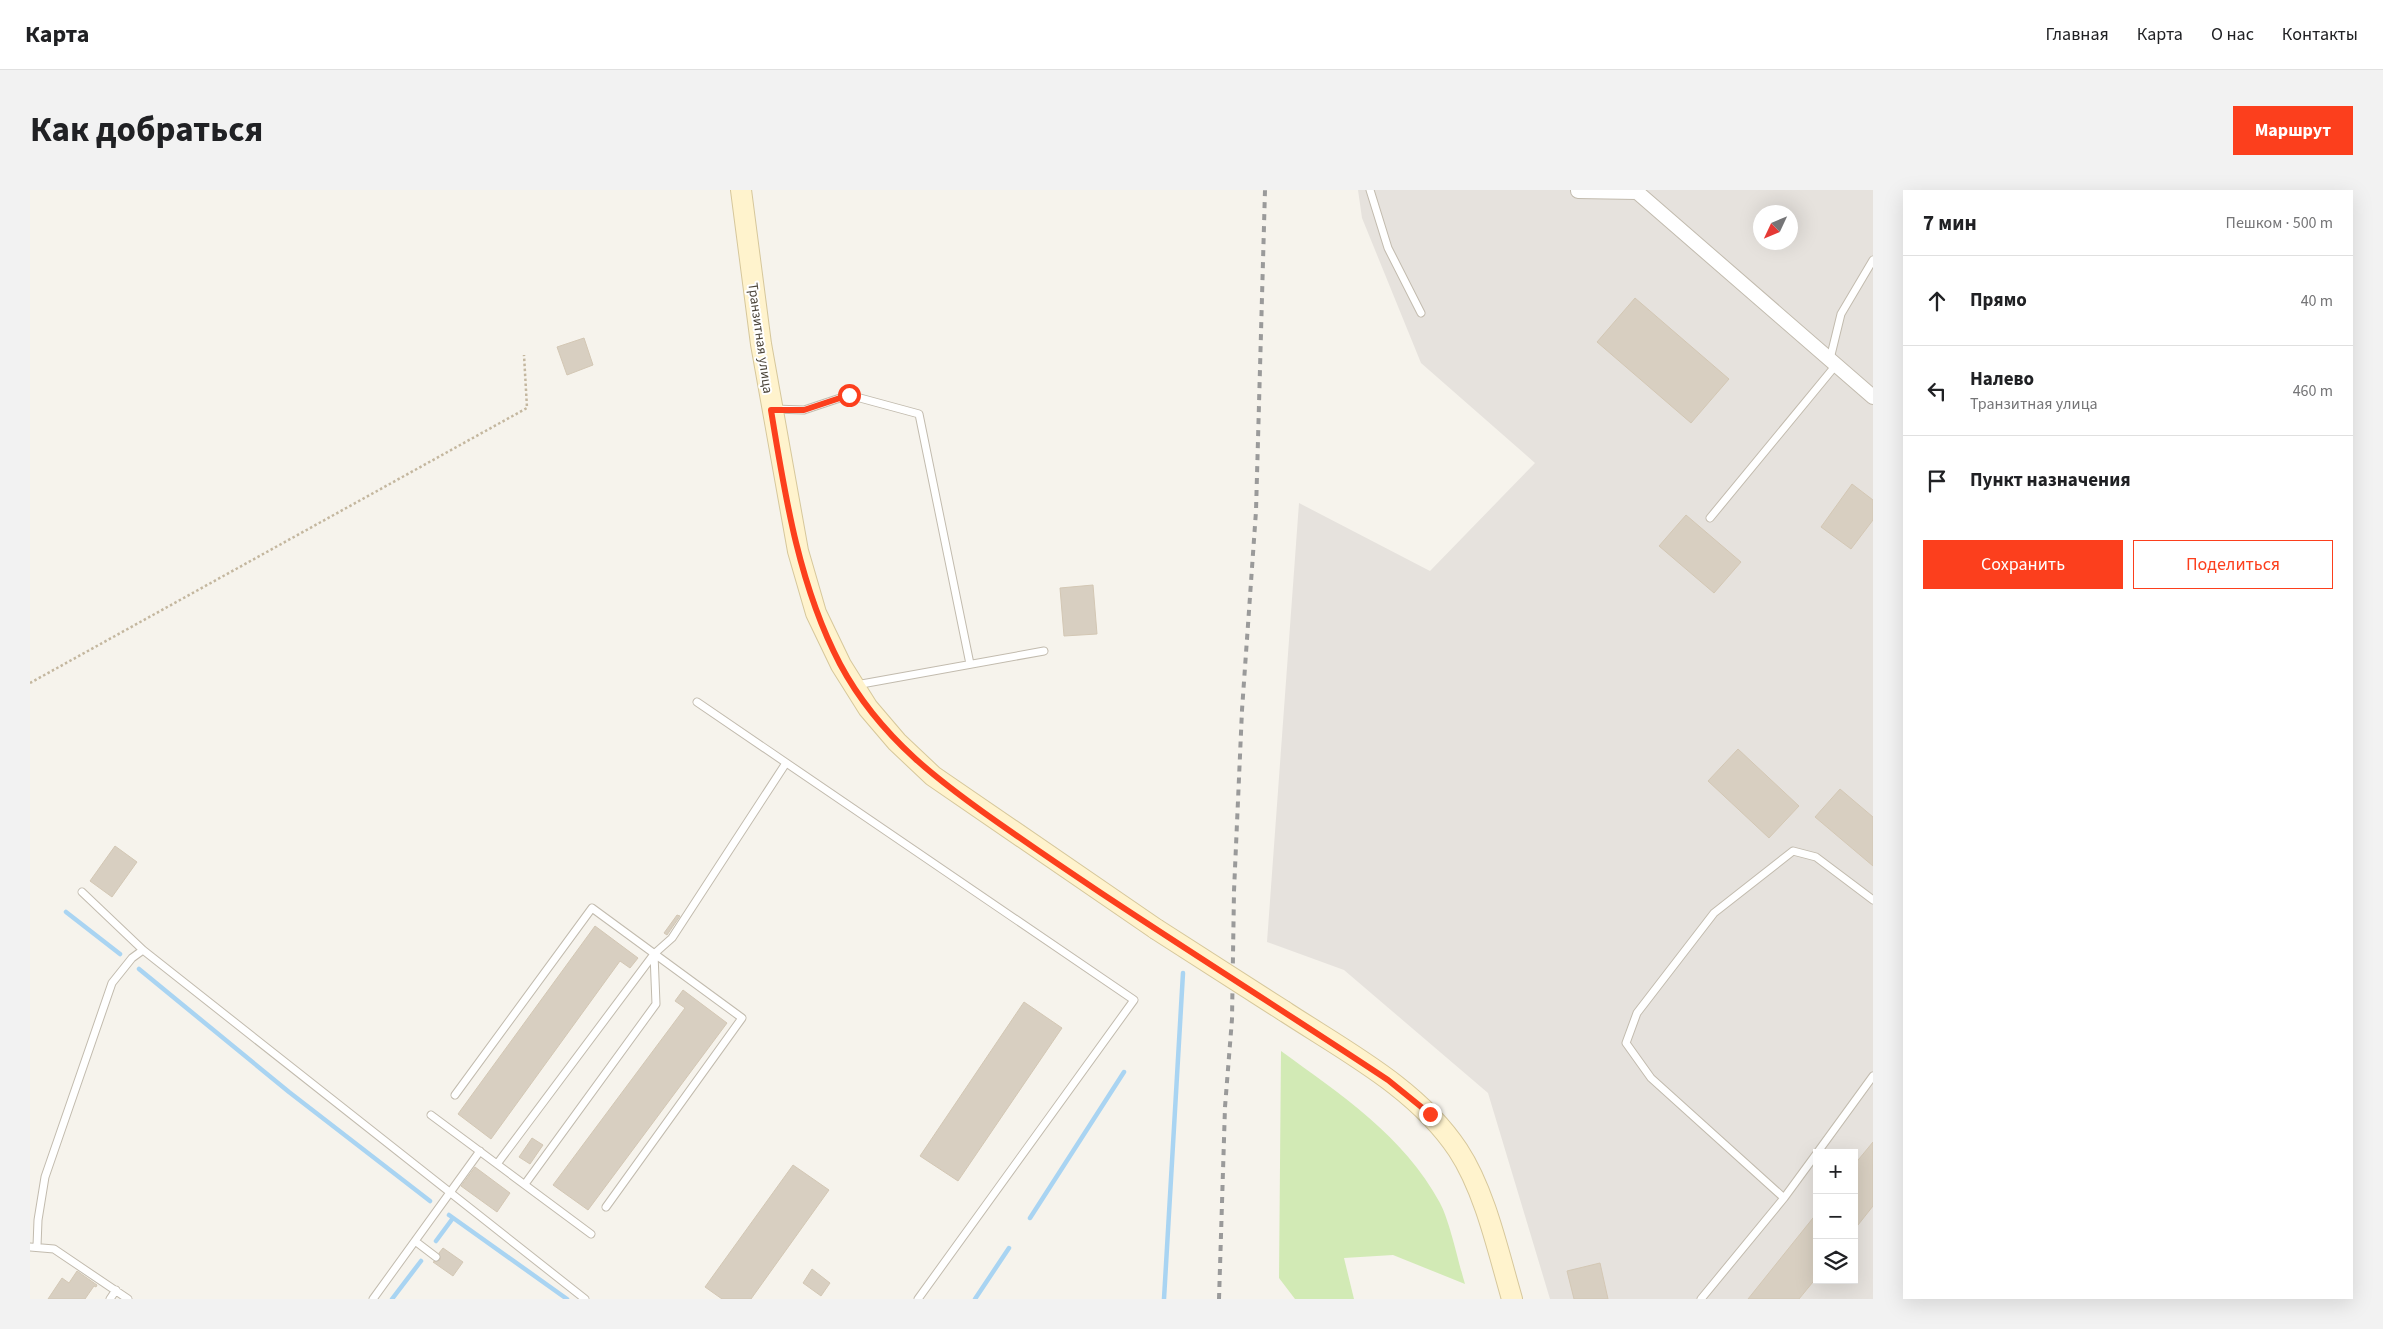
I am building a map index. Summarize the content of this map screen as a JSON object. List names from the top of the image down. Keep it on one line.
{"streets":{"main road":["Транзитная улица"]},"north":"bottom left","page":{"header":"Карта","nav":["Главная","Карта","О нас","Контакты"],"title":"Как добраться","buttons":["Маршрут",["Сохранить","Поделиться"]],"heading":["7 мин","Пешком · 500 m"],"list":[["Прямо","40 m"],["Налево","Транзитная улица","460 m"],"Пункт назначения"],"map_buttons":["+","−"]}}
